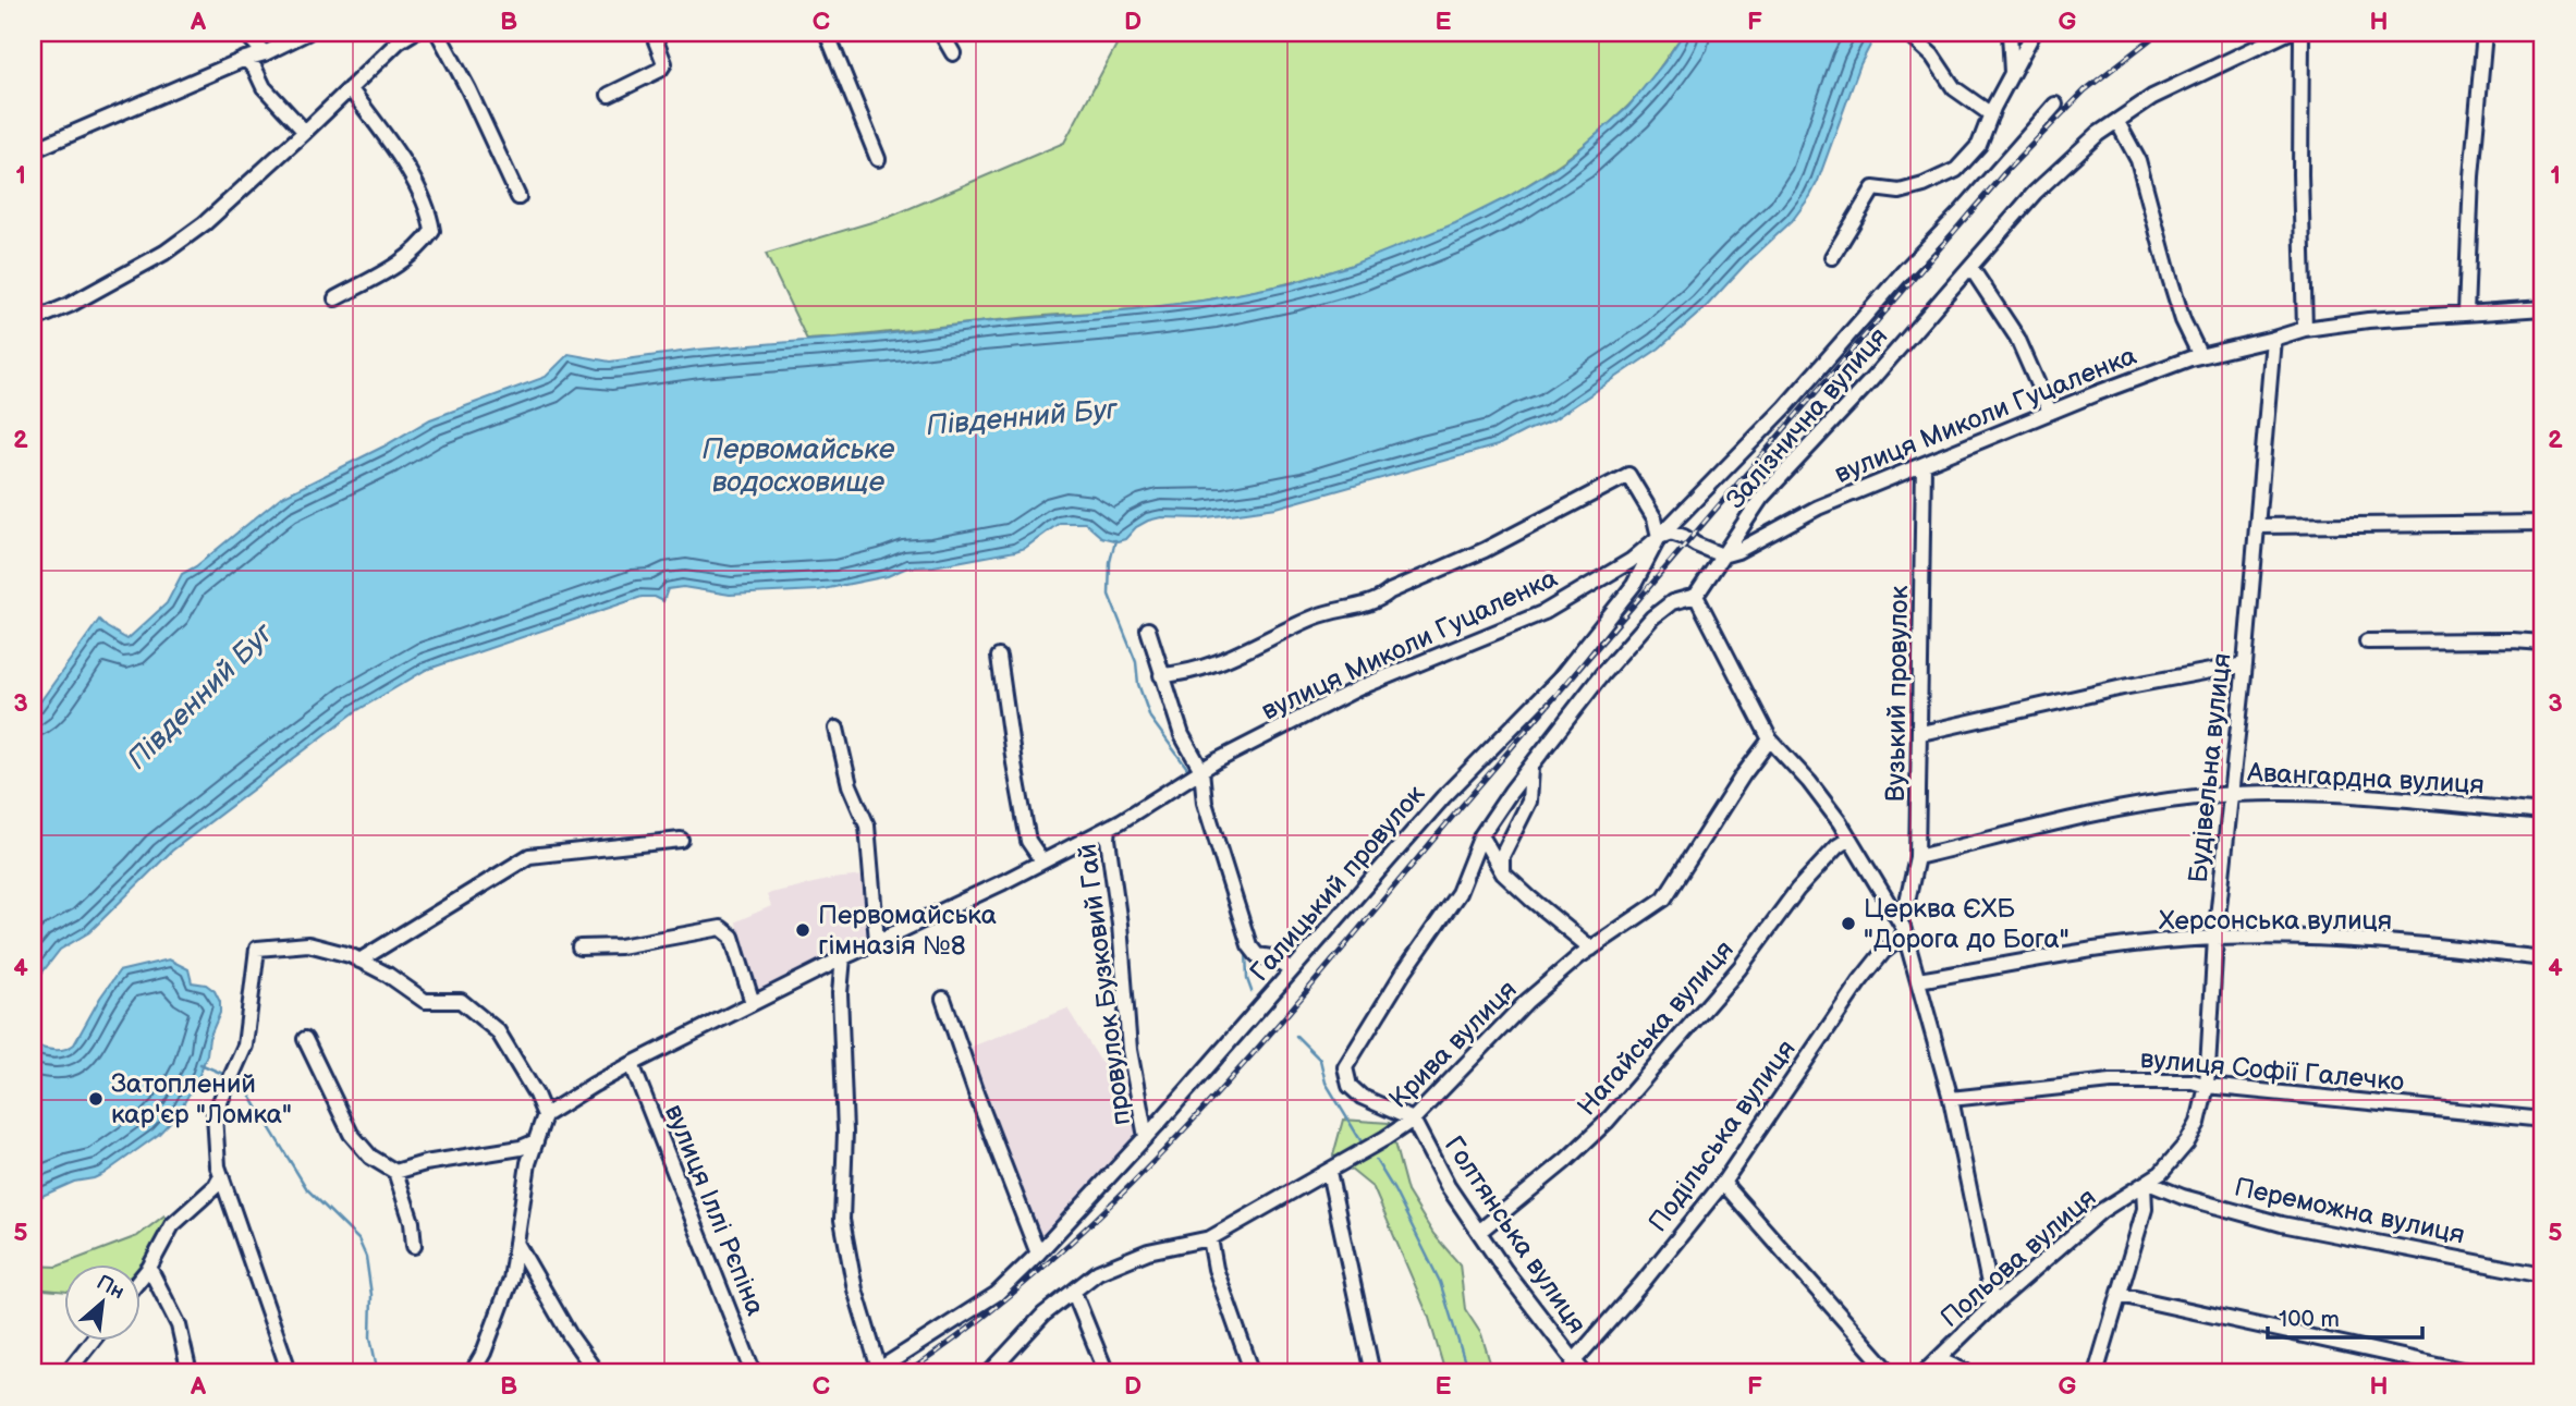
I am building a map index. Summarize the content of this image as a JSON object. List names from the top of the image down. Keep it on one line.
{"streets":{"street":["вулиця Миколи Гуцаленка","Залізнична вулиця","Вузький провулок","Будівельна вулиця","Авангардна вулиця","Галицький провулок","Херсонська вулиця","провулок Бузковий Гай","Нагайська вулиця","Крива вулиця","вулиця Софії Галечко","Подільська вулиця","вулиця Іллі Рєпіна","Переможна вулиця","Голтянська вулиця","Польова вулиця"]},"crossings":[["вулиця Миколи Гуцаленка","Залізнична вулиця"],["вулиця Миколи Гуцаленка","Вузький провулок"],["вулиця Миколи Гуцаленка","Будівельна вулиця"],["вулиця Миколи Гуцаленка","Галицький провулок"],["вулиця Миколи Гуцаленка","провулок Бузковий Гай"],["вулиця Миколи Гуцаленка","вулиця Іллі Рєпіна"],["Вузький провулок","Авангардна вулиця"],["Будівельна вулиця","Авангардна вулиця"],["Будівельна вулиця","Херсонська вулиця"],["Будівельна вулиця","вулиця Софії Галечко"],["Будівельна вулиця","Переможна вулиця"],["Будівельна вулиця","Польова вулиця"],["Галицький провулок","провулок Бузковий Гай"],["Нагайська вулиця","Голтянська вулиця"],["Крива вулиця","Голтянська вулиця"],["Подільська вулиця","Голтянська вулиця"],["Переможна вулиця","Польова вулиця"]],"water":["Південний Буг","Первомайське водосховище"],"places":["Церква ЄХБ \"Дорога до Бога\"","Первомайська гімназія №8","Затоплений кар'єр \"Ломка\""],"scale_bar":"100 m","north":"top right","grid":{"columns":["A","B","C","D","E","F","G","H"],"rows":["1","2","3","4","5"]}}
